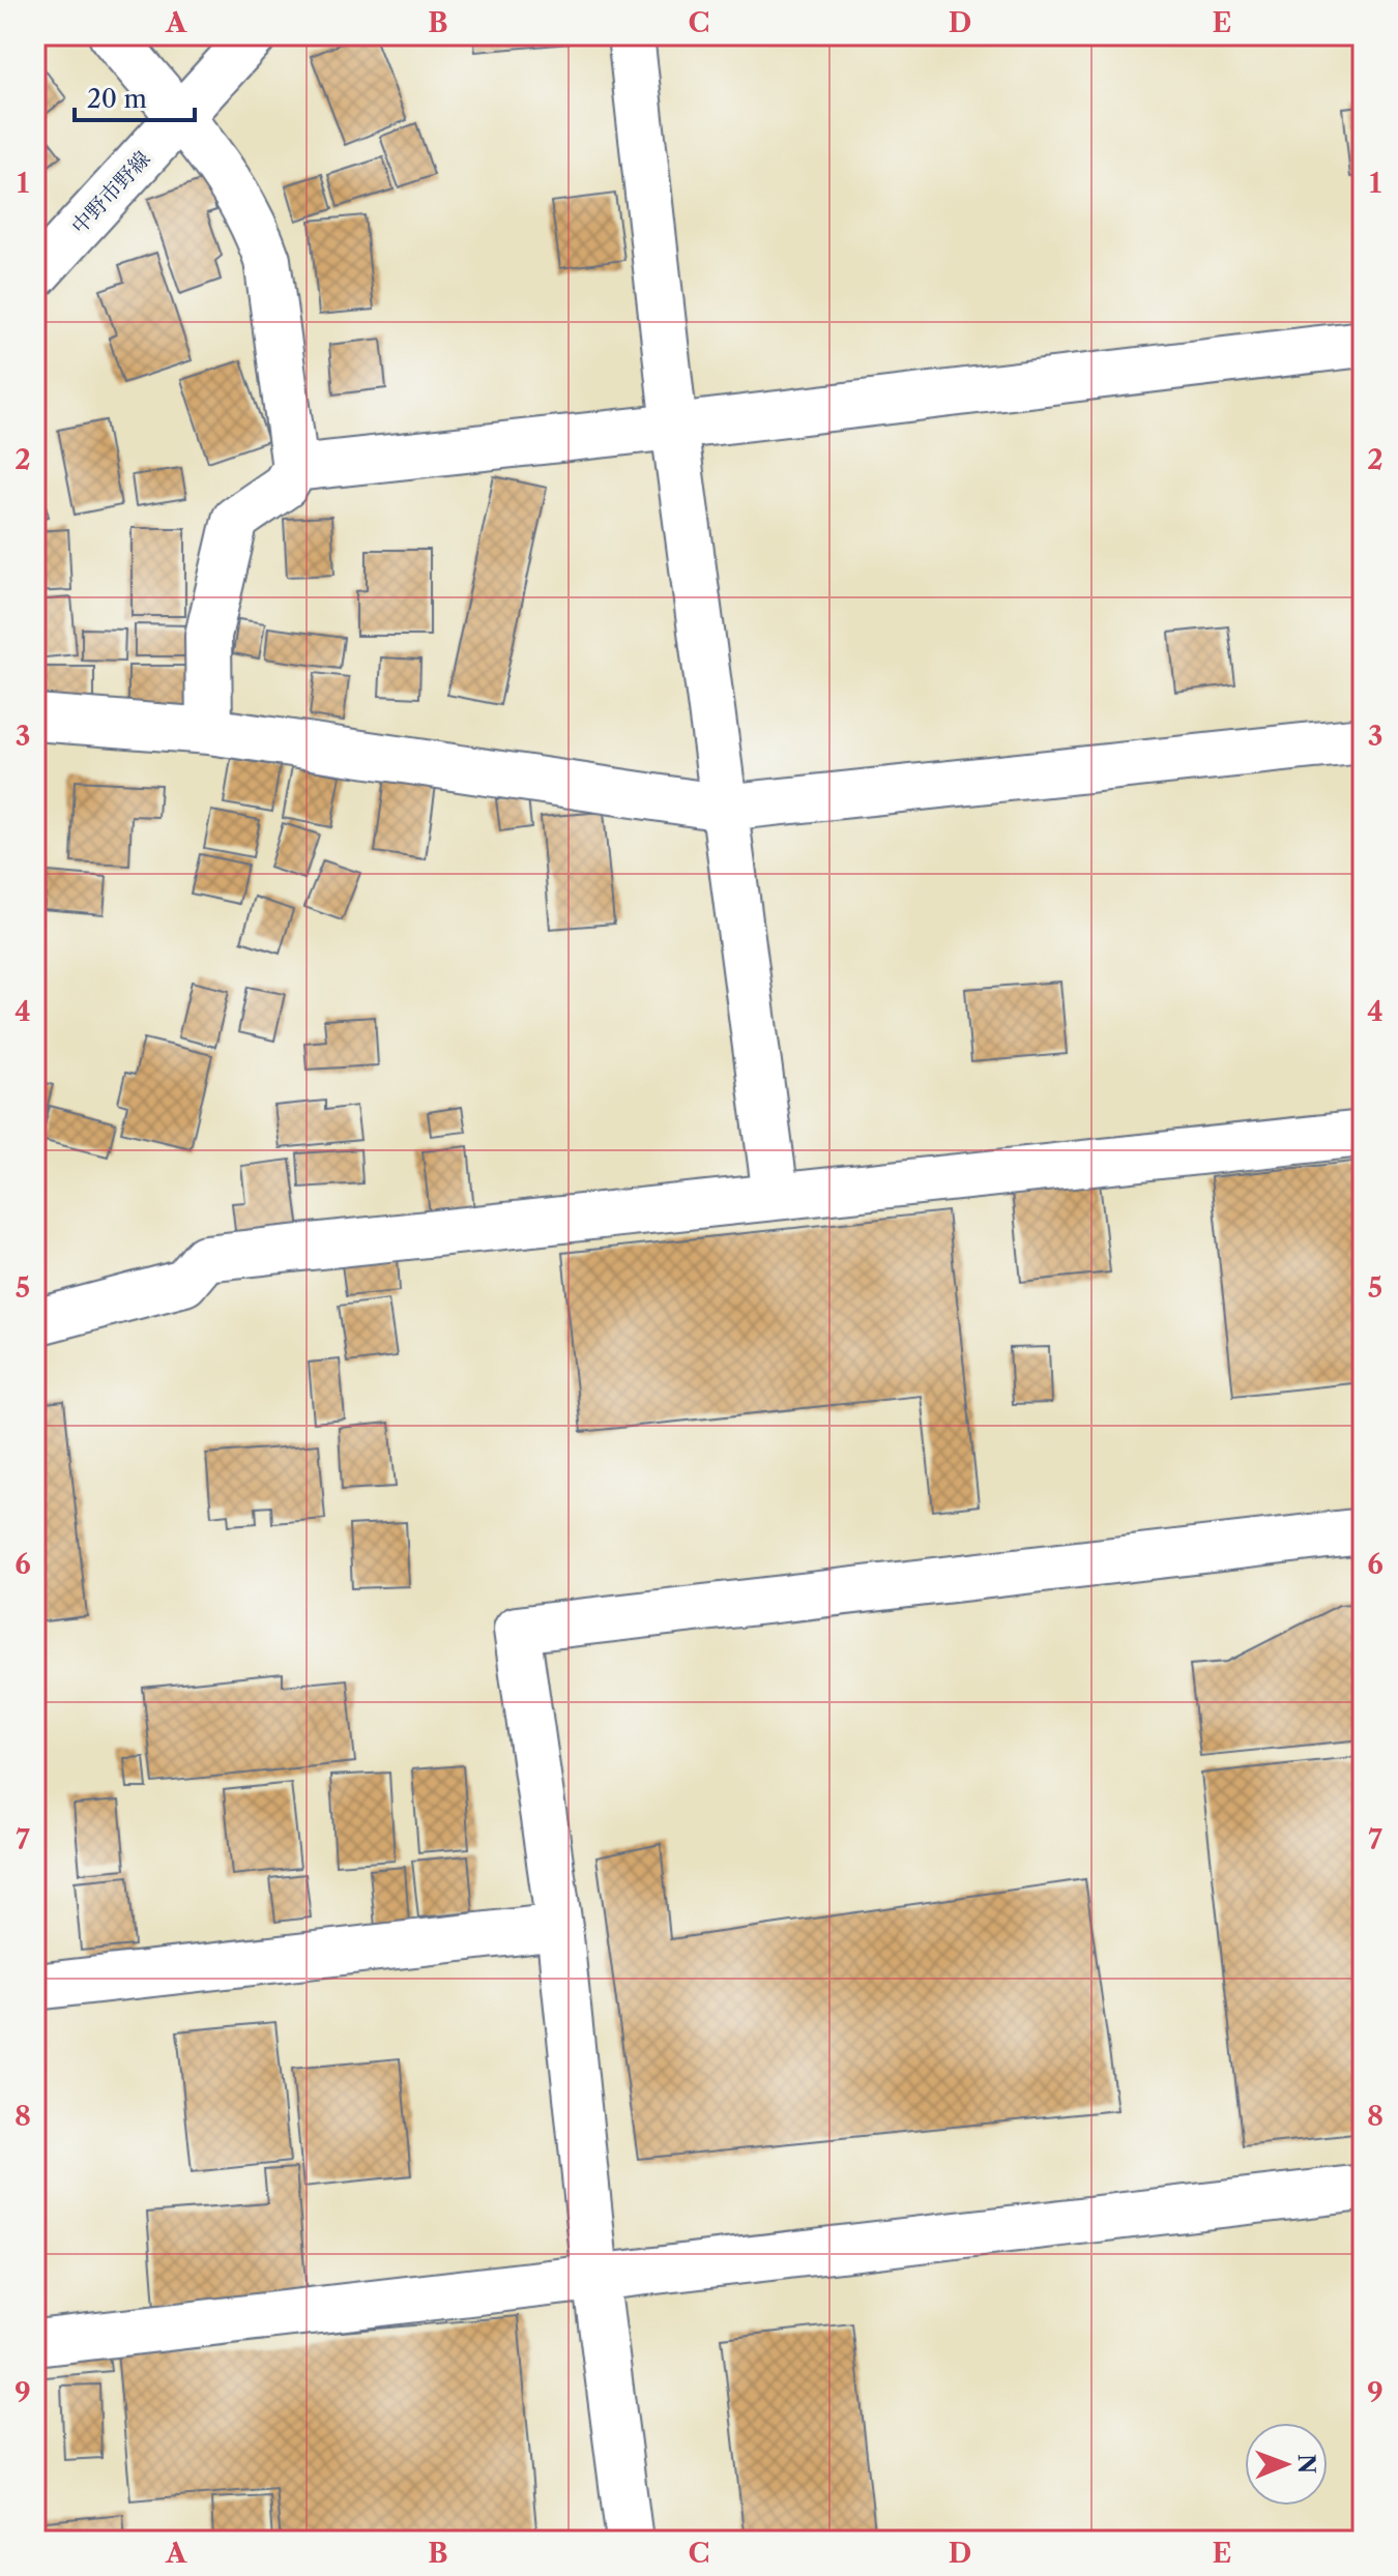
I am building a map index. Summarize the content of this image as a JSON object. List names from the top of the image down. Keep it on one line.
{"streets":{"street":["中野市野線"]},"scale_bar":"20 m","north":"right","grid":{"columns":["A","B","C","D","E"],"rows":["1","2","3","4","5","6","7","8","9"]}}
